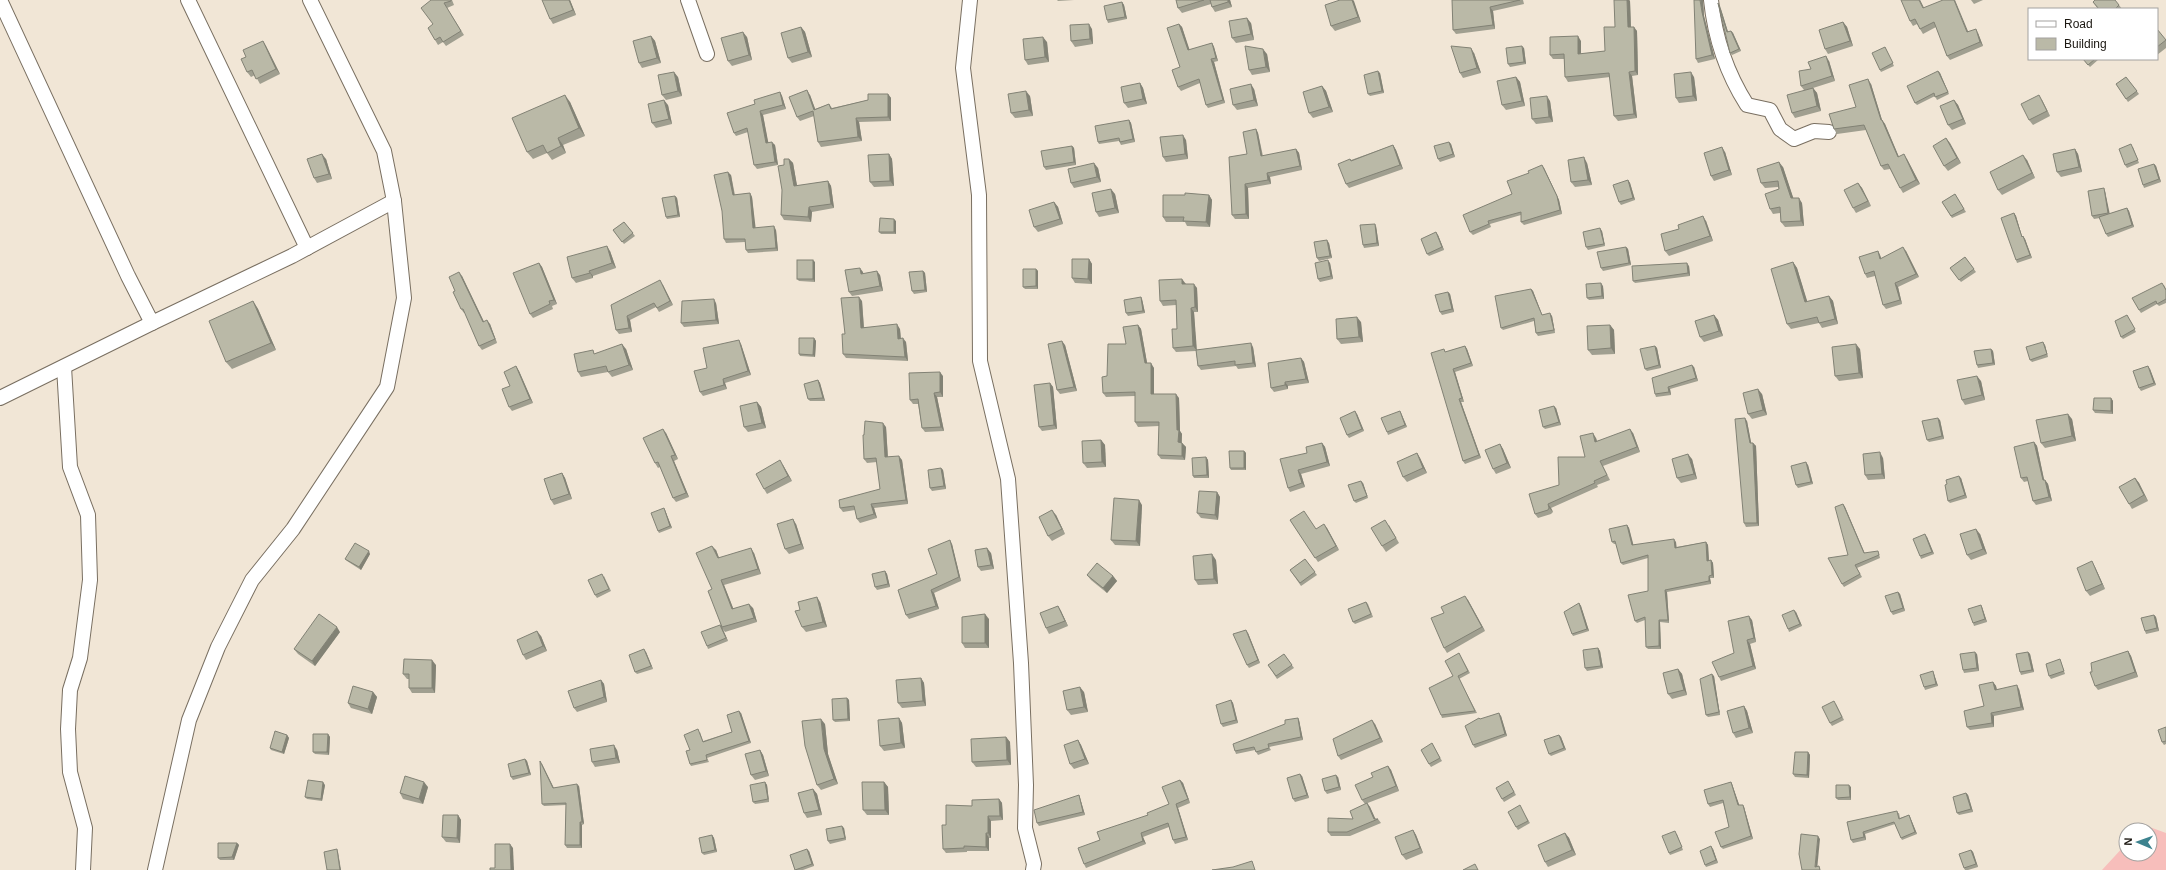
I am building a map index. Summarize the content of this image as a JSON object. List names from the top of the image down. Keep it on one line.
{"legend":["Road","Building"],"north":"left"}
